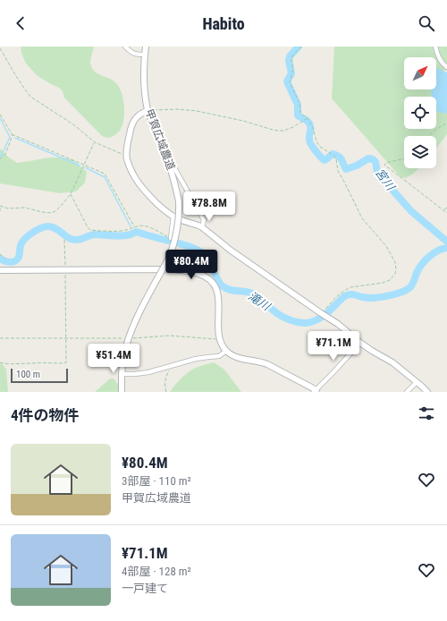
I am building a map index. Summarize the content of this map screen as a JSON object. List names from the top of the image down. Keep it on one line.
{"streets":{"street":["甲賀広域農道"]},"water":["宮川","滝川"],"scale_bar":"100 m","north":"top right","page":{"header":"Habito","price":["¥78.8M","¥80.4M","¥71.1M","¥51.4M"],"scale":"100 m","heading":"4件の物件","list":[{"name":"¥80.4M","note":"3部屋 · 110 m² · 甲賀広域農道"},{"name":"¥71.1M","note":"4部屋 · 128 m² · 一戸建て"}]}}
